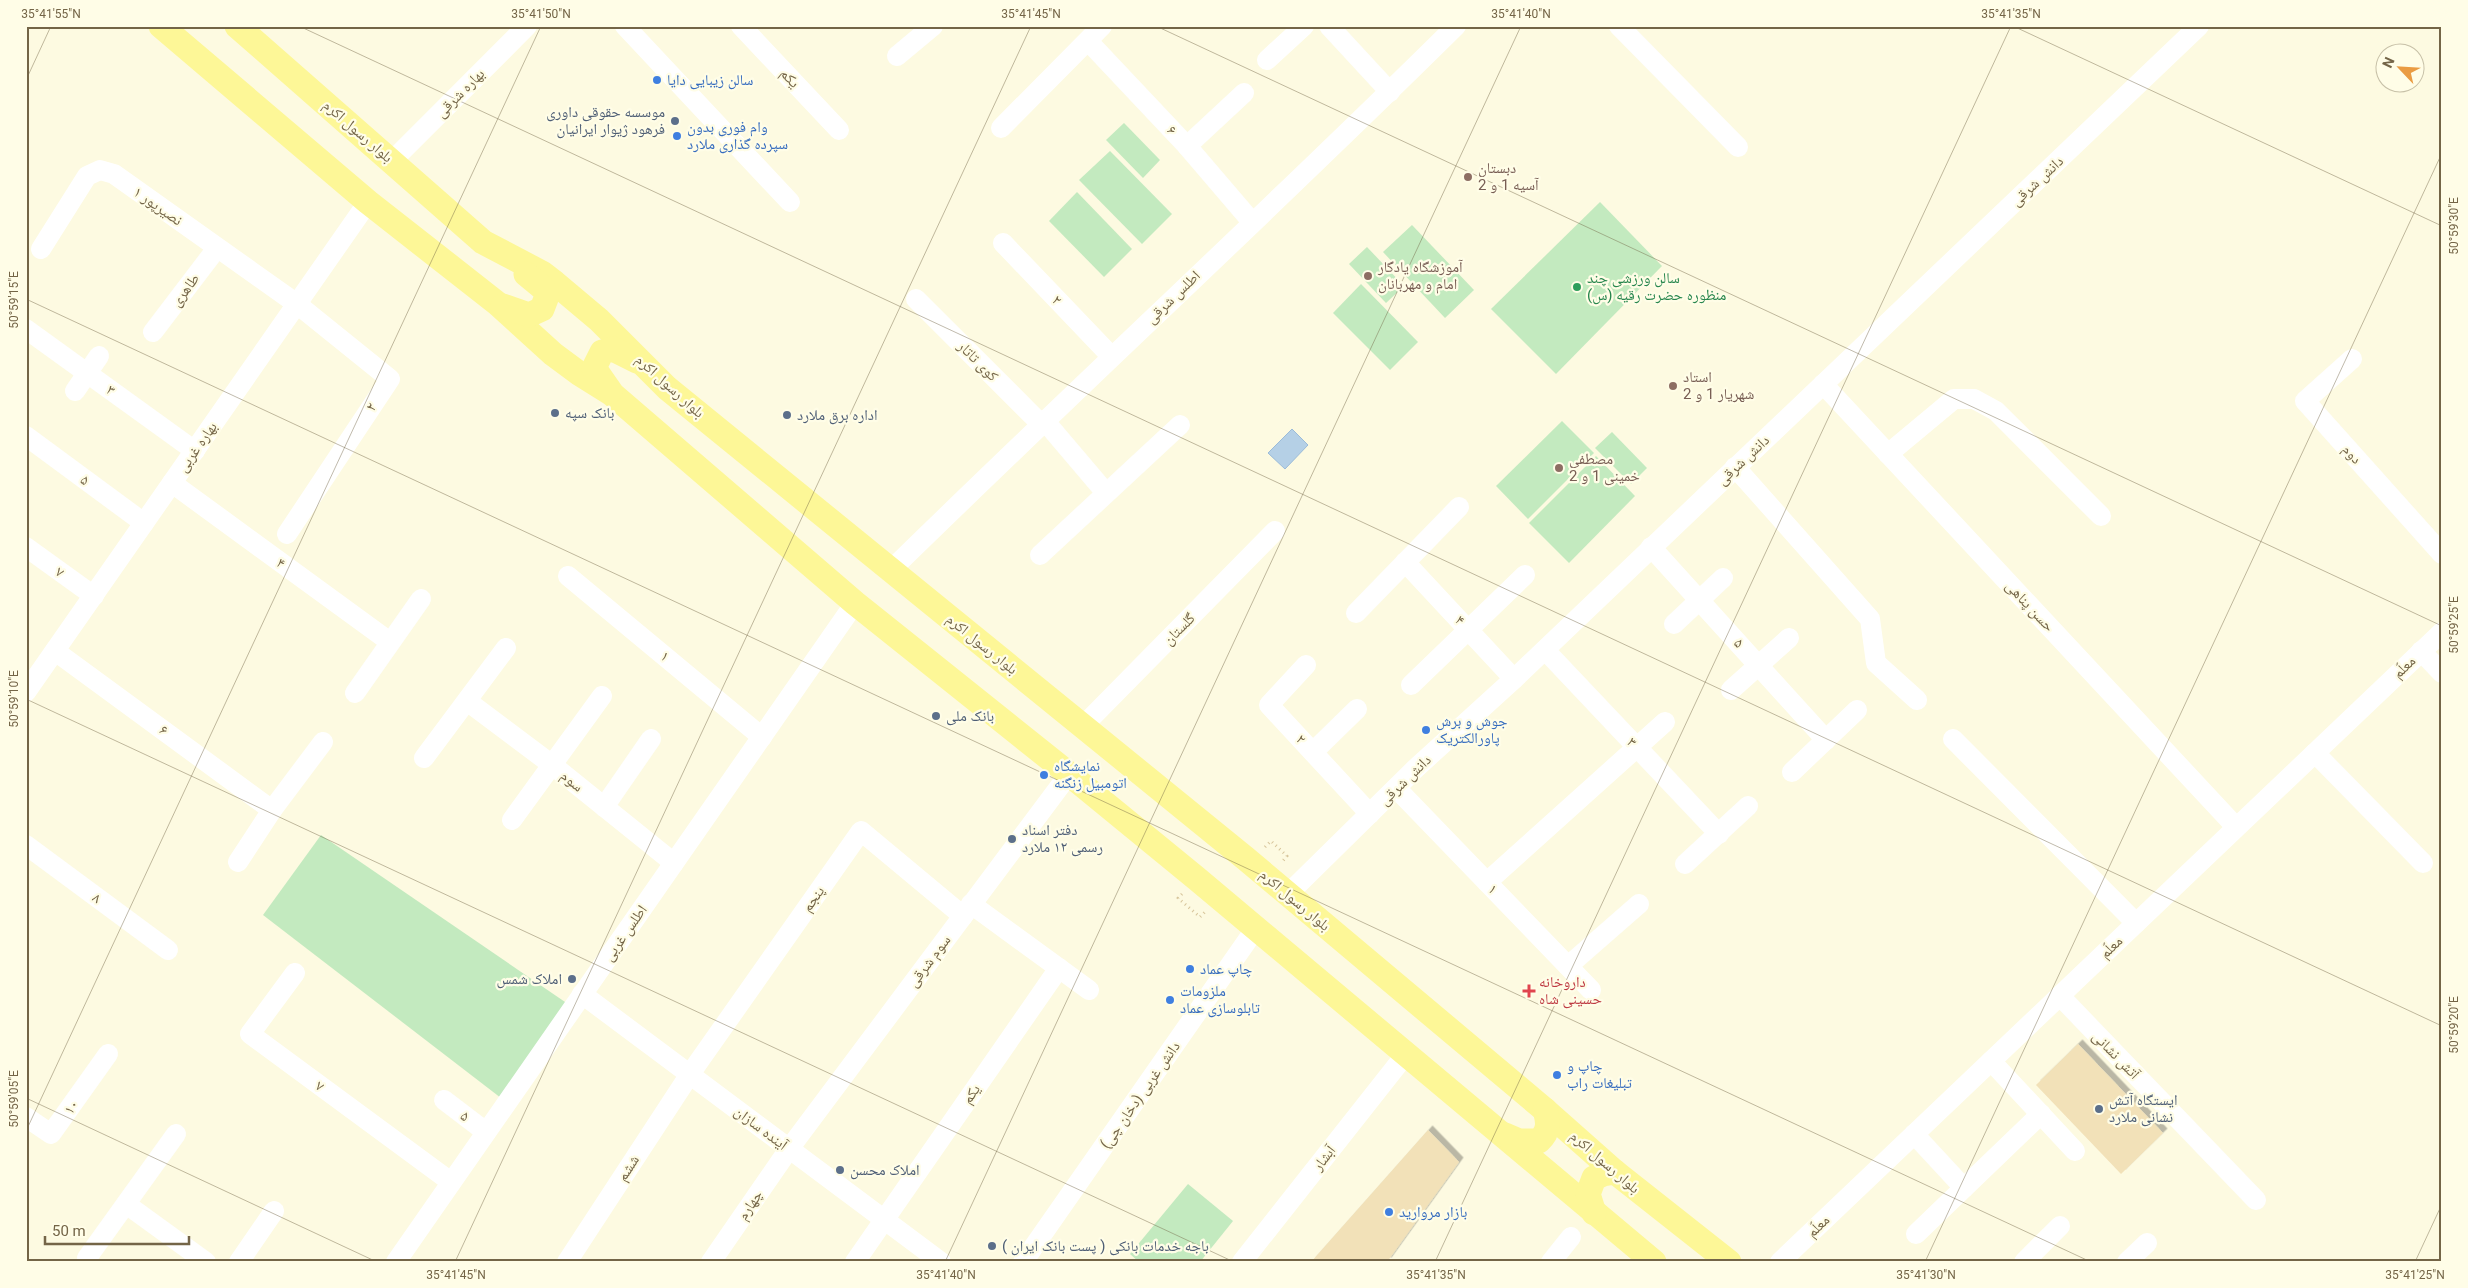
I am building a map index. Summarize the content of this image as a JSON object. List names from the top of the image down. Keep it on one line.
{"streets":{"main road":["بلوار رسول اکرم"],"street":["یکم","بهاره شرقی","۶","دانش شرقی","نصیرپور ۱","طاهری","اطلس شرقی","۲","کوی تاتار","۳","بهاره غربی","دوم","۵","۴","۷","حسن پناهی","گلستان","۱","معلّم","سوم","۸","پنجم","اطلس غربی","سوم شرقی","آتش نشانی","دانش غربی (دخان چی)","۱۰","آینده سازان","آبشار","ششم","چهارم"]},"crossings":[["یکم","آینده سازان"],["بهاره شرقی","بلوار رسول اکرم"],["۶","اطلس شرقی"],["۶","بهاره غربی"],["بلوار رسول اکرم","دانش شرقی"],["بلوار رسول اکرم","اطلس شرقی"],["بلوار رسول اکرم","گلستان"],["دانش شرقی","۲"],["دانش شرقی","۳"],["دانش شرقی","۵"],["دانش شرقی","۴"],["دانش شرقی","حسن پناهی"],["دانش شرقی","۱"],["نصیرپور ۱","طاهری"],["نصیرپور ۱","۲"],["نصیرپور ۱","بهاره غربی"],["اطلس شرقی","۲"],["اطلس شرقی","کوی تاتار"],["۲","بهاره غربی"],["۳","بهاره غربی"],["بهاره غربی","۵"],["بهاره غربی","۴"],["بهاره غربی","۷"],["۵","اطلس غربی"],["۷","اطلس غربی"],["حسن پناهی","معلّم"],["۱","اطلس غربی"],["معلّم","آتش نشانی"],["سوم","اطلس غربی"],["پنجم","سوم شرقی"],["پنجم","آینده سازان"],["پنجم","ششم"],["اطلس غربی","آینده سازان"],["سوم شرقی","آینده سازان"],["سوم شرقی","چهارم"],["آینده سازان","ششم"],["آینده سازان","چهارم"]],"places":{"other":["سالن زیبایی دایا","موسسه حقوقی داوری فرهود ژیوار ایرانیان","وام فوری بدون سپرده گذاری ملارد","دبستان آسیه 1 و 2","آموزشگاه یادگار امام و مهربانان","سالن ورزشی چند منظوره حضرت رقیه (س)","استاد شهریار 1 و 2","بانک سپه","اداره برق ملارد","مصطفی خمینی 1 و 2","بانک ملی","جوش و برش پاورالکتریک","نمایشگاه اتومبیل زنگنه","دفتر اسناد رسمی ۱۲ ملارد","چاپ عماد","املاک شمس","ملزومات تابلوسازی عماد","چاپ و تبلیغات راب","ایستگاه آتش نشانی ملارد","املاک محسن","بازار مروارید","باجه خدمات بانکی ( پست بانک ایران )"],"health":["داروخانه حسینی شاه"]},"scale_bar":"50 m","north":"top left","coordinates":["35°41'55\"N","35°41'50\"N","35°41'45\"N","35°41'40\"N","35°41'35\"N","50°59'30\"E","50°59'15\"E","50°59'25\"E","50°59'10\"E","50°59'20\"E","50°59'05\"E","35°41'30\"N","35°41'25\"N"]}
